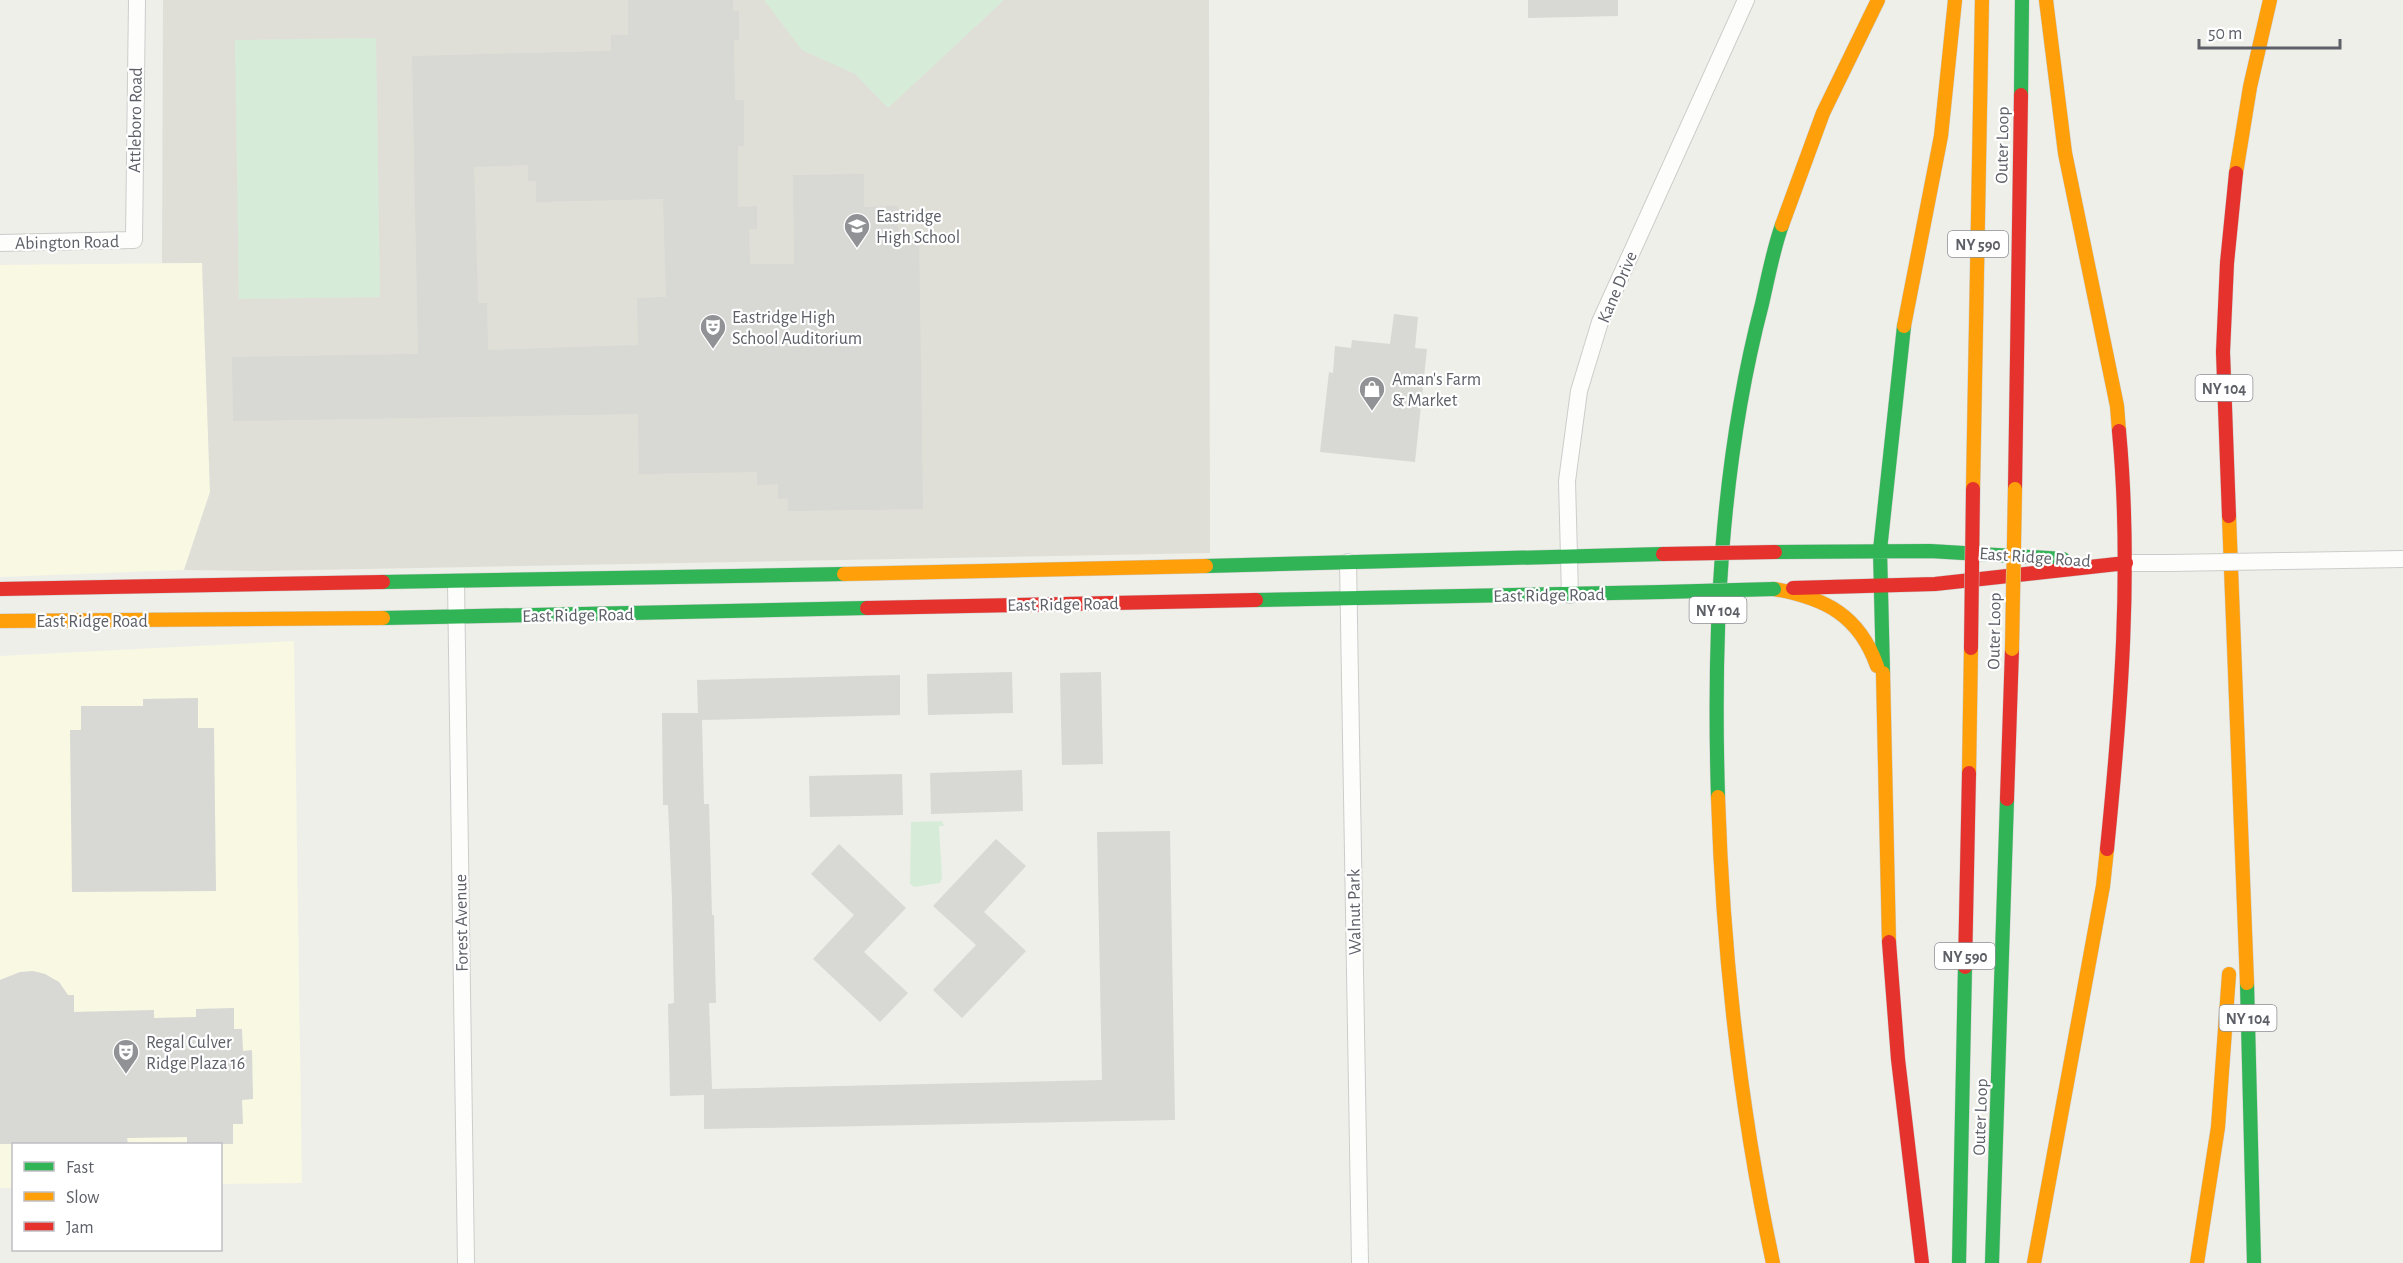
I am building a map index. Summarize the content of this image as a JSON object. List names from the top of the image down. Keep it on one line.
{"streets":{"main road":["Outer Loop","NY 590","NY 104","East Ridge Road"],"street":["Attleboro Road","Abington Road","Kane Drive","Walnut Park","Forest Avenue"]},"crossings":[["Attleboro Road","Abington Road"],["Kane Drive","East Ridge Road"],["East Ridge Road","Walnut Park"],["East Ridge Road","Forest Avenue"]],"places":{"school or university":["Eastridge High School"],"theatre":["Eastridge High School Auditorium","Regal Culver Ridge Plaza 16"],"shop":["Aman's Farm & Market"]},"legend":["Fast","Slow","Jam"],"scale_bar":"50 m"}
